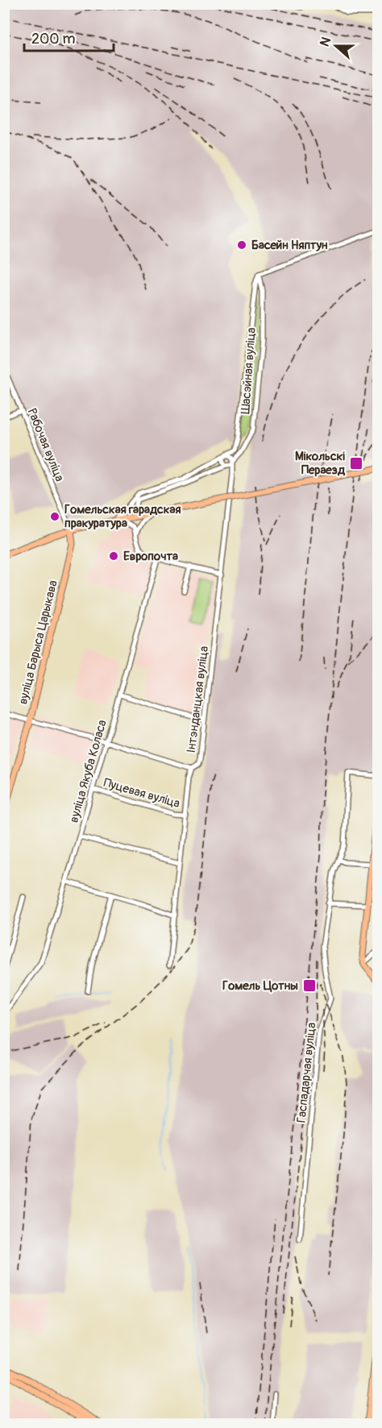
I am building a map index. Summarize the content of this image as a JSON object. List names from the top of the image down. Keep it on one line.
{"streets":{"main road":["вуліца Барыса Царыкава"],"street":["Шасэйная вуліца","Рабочая вуліца","Інтэнданцкая вуліца","вуліца Якуба Коласа","Пуцевая вуліца","Гаспадарчая вуліца"]},"crossings":[["Шасэйная вуліца","Інтэнданцкая вуліца"],["Рабочая вуліца","вуліца Барыса Царыкава"],["Інтэнданцкая вуліца","Пуцевая вуліца"],["вуліца Якуба Коласа","Пуцевая вуліца"]],"places":{"other":["Басейн Няптун","Гомельская гарадская пракуратура","Европочта"],"transit":["Мікольскі Пераезд","Гомель Цотны"]},"scale_bar":"200 m","north":"left"}
